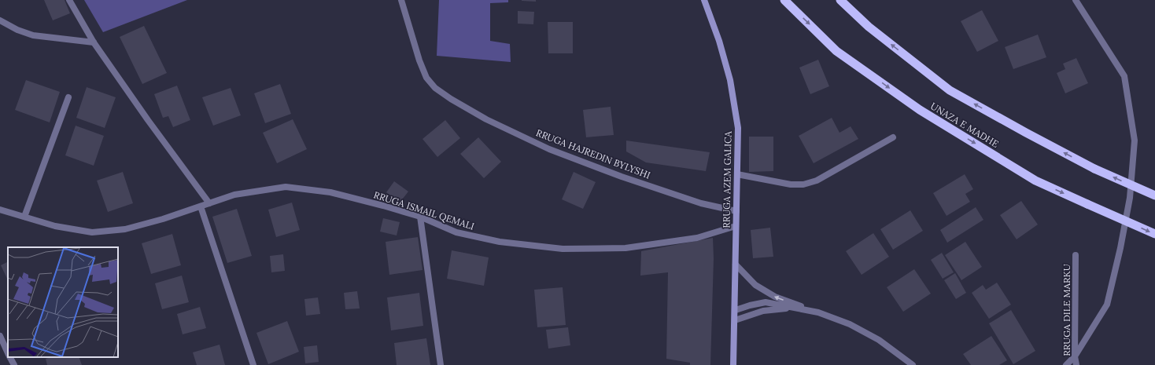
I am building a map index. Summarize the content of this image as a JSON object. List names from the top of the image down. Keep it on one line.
{"streets":{"highway":["UNAZA E MADHE"],"main road":["RRUGA AZEM GALICA"],"street":["RRUGA HAJREDIN BYLYSHI","RRUGA ISMAIL QEMALI","RRUGA DILE MARKU"]},"crossings":[["RRUGA HAJREDIN BYLYSHI","RRUGA AZEM GALICA"],["RRUGA AZEM GALICA","RRUGA ISMAIL QEMALI"]]}
